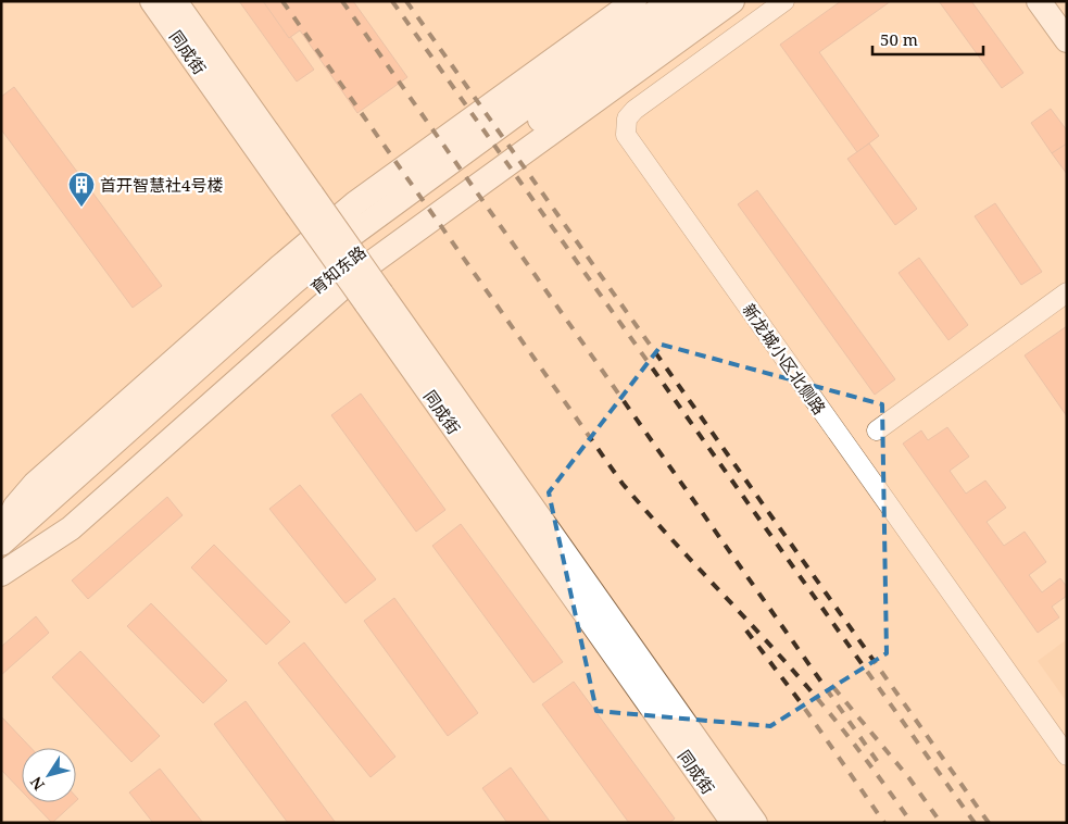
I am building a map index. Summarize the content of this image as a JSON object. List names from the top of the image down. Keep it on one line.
{"streets":{"main road":["同成街","育知东路"],"street":["新龙城小区北侧路"]},"places":{"building":["首开智慧社4号楼"]},"scale_bar":"50 m","north":"bottom left"}
